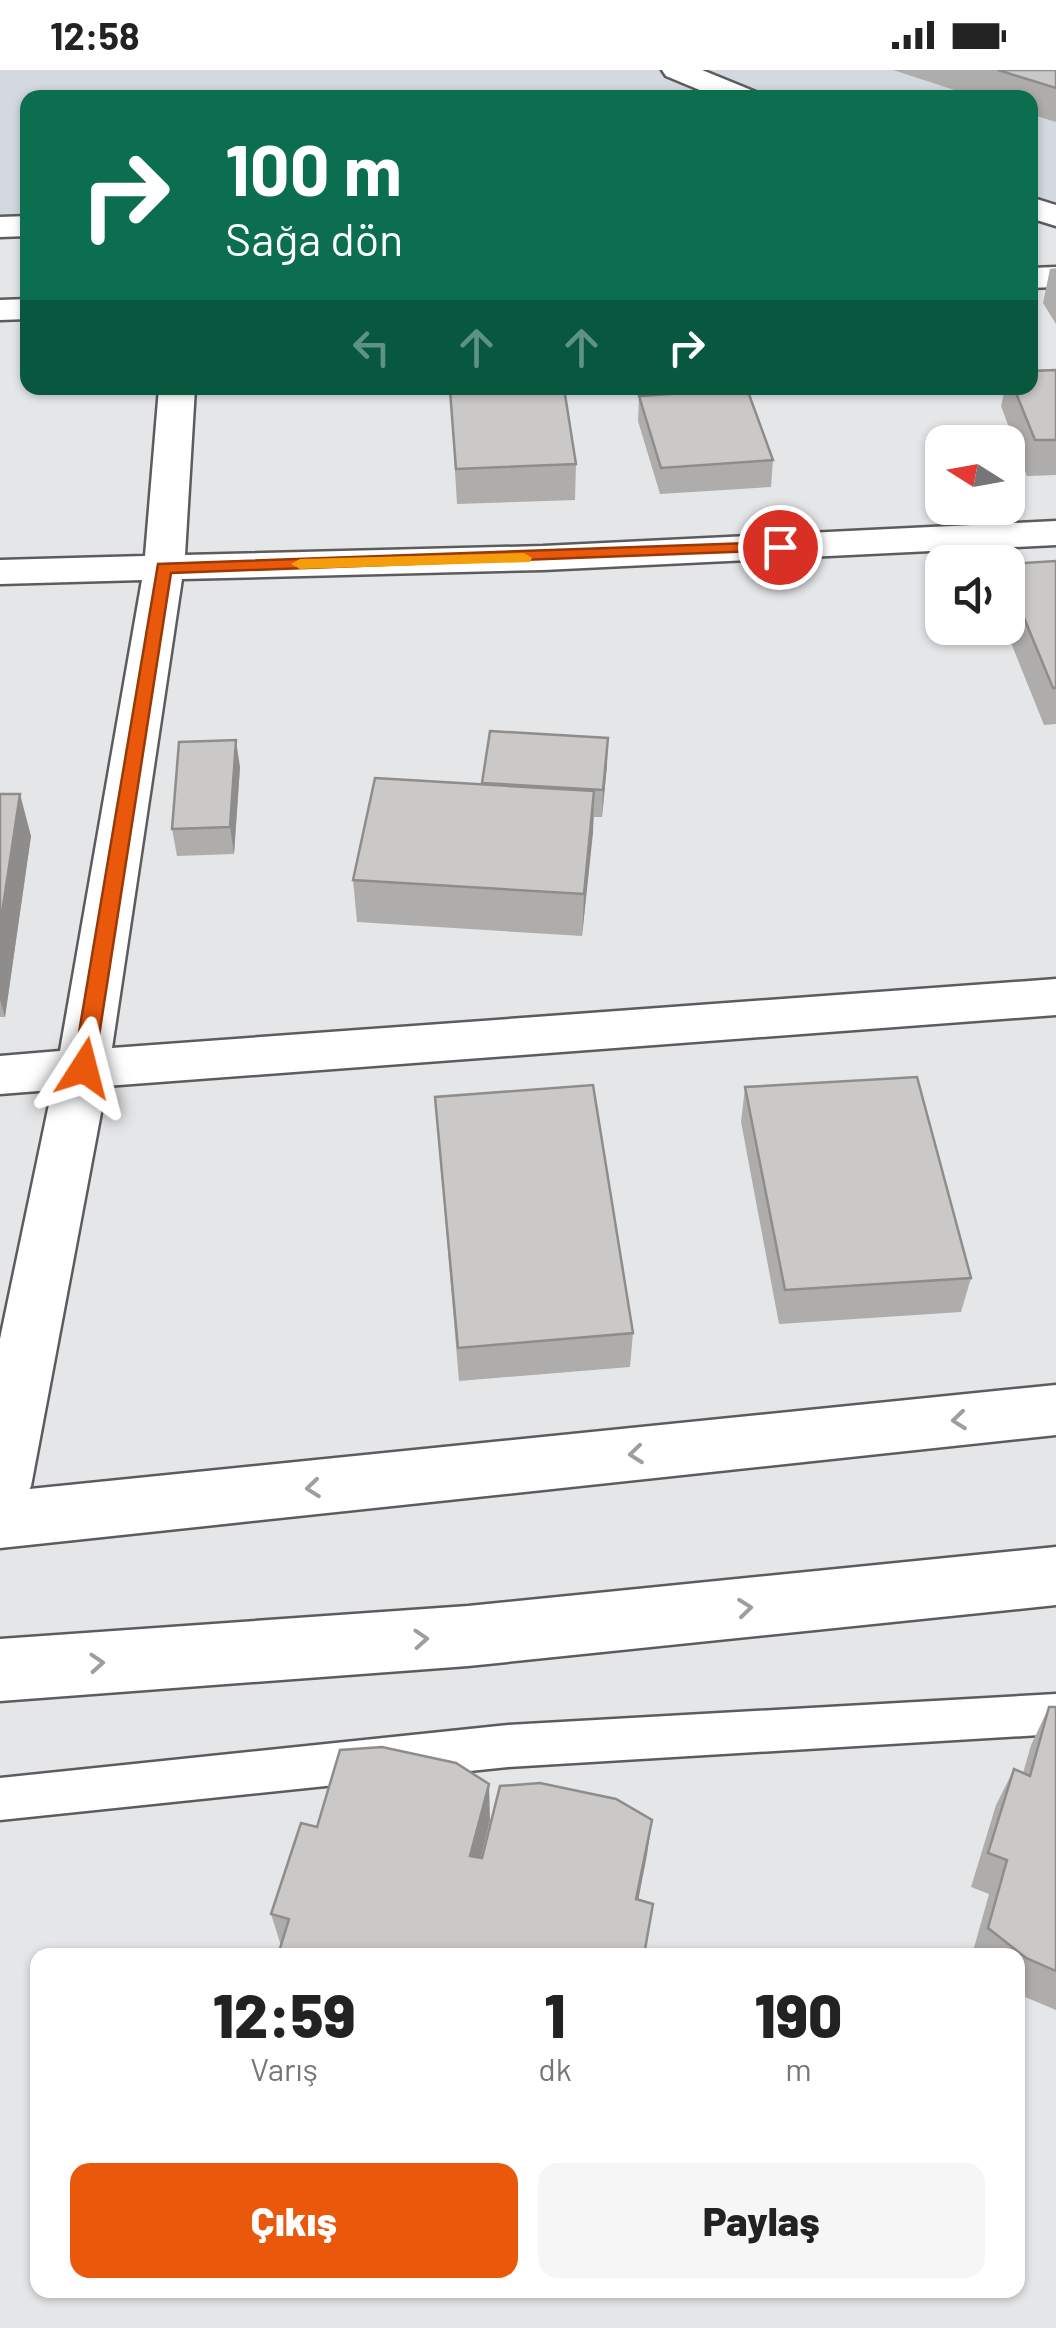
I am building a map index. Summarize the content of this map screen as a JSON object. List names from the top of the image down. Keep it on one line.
{"north":"left","page":{"status":"12:58","turn":["100 m","Sağa dön"],"eta":["12:59","Varış","1","dk","190","m"],"buttons":["Çıkış","Paylaş"]}}
